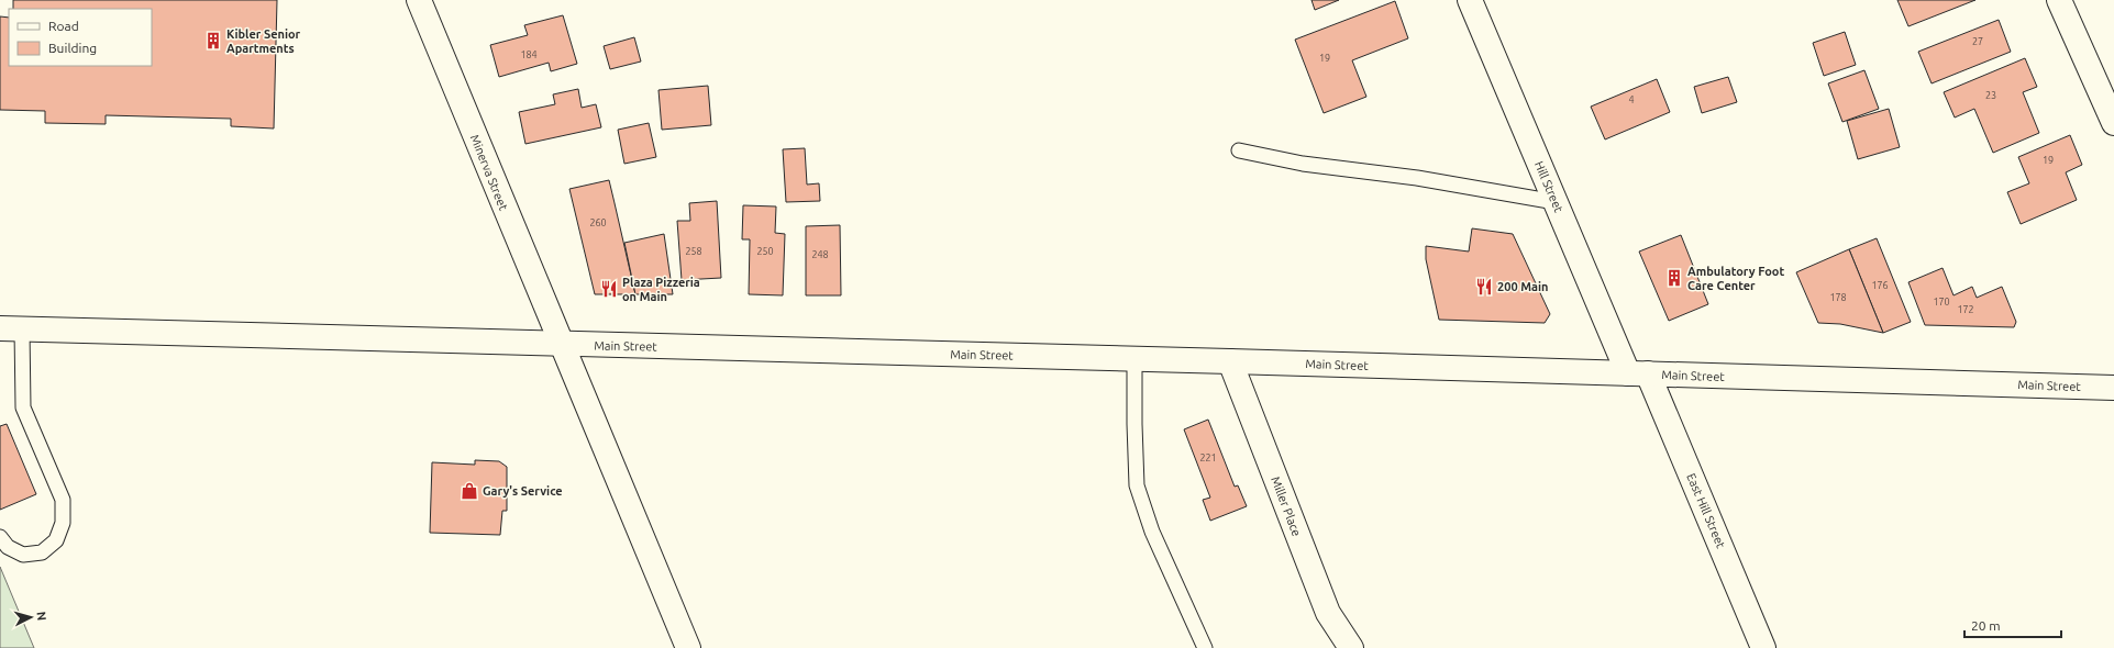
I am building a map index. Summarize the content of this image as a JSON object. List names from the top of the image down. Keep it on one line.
{"streets":{"main road":["Minerva Street","Hill Street","Main Street","Miller Place","East Hill Street"]},"crossings":[["Minerva Street","Main Street"],["Hill Street","Main Street"],["Hill Street","East Hill Street"],["Main Street","Miller Place"],["Main Street","East Hill Street"]],"places":{"building":["Kibler Senior Apartments","Ambulatory Foot Care Center"],"restaurant":["200 Main","Plaza Pizzeria on Main"],"shop":["Gary's Service"]},"house_numbers":["27","184","19","23","4","19","260","258","250","248","176","178","170","172","221"],"legend":["Road","Building"],"scale_bar":"20 m","north":"right"}
